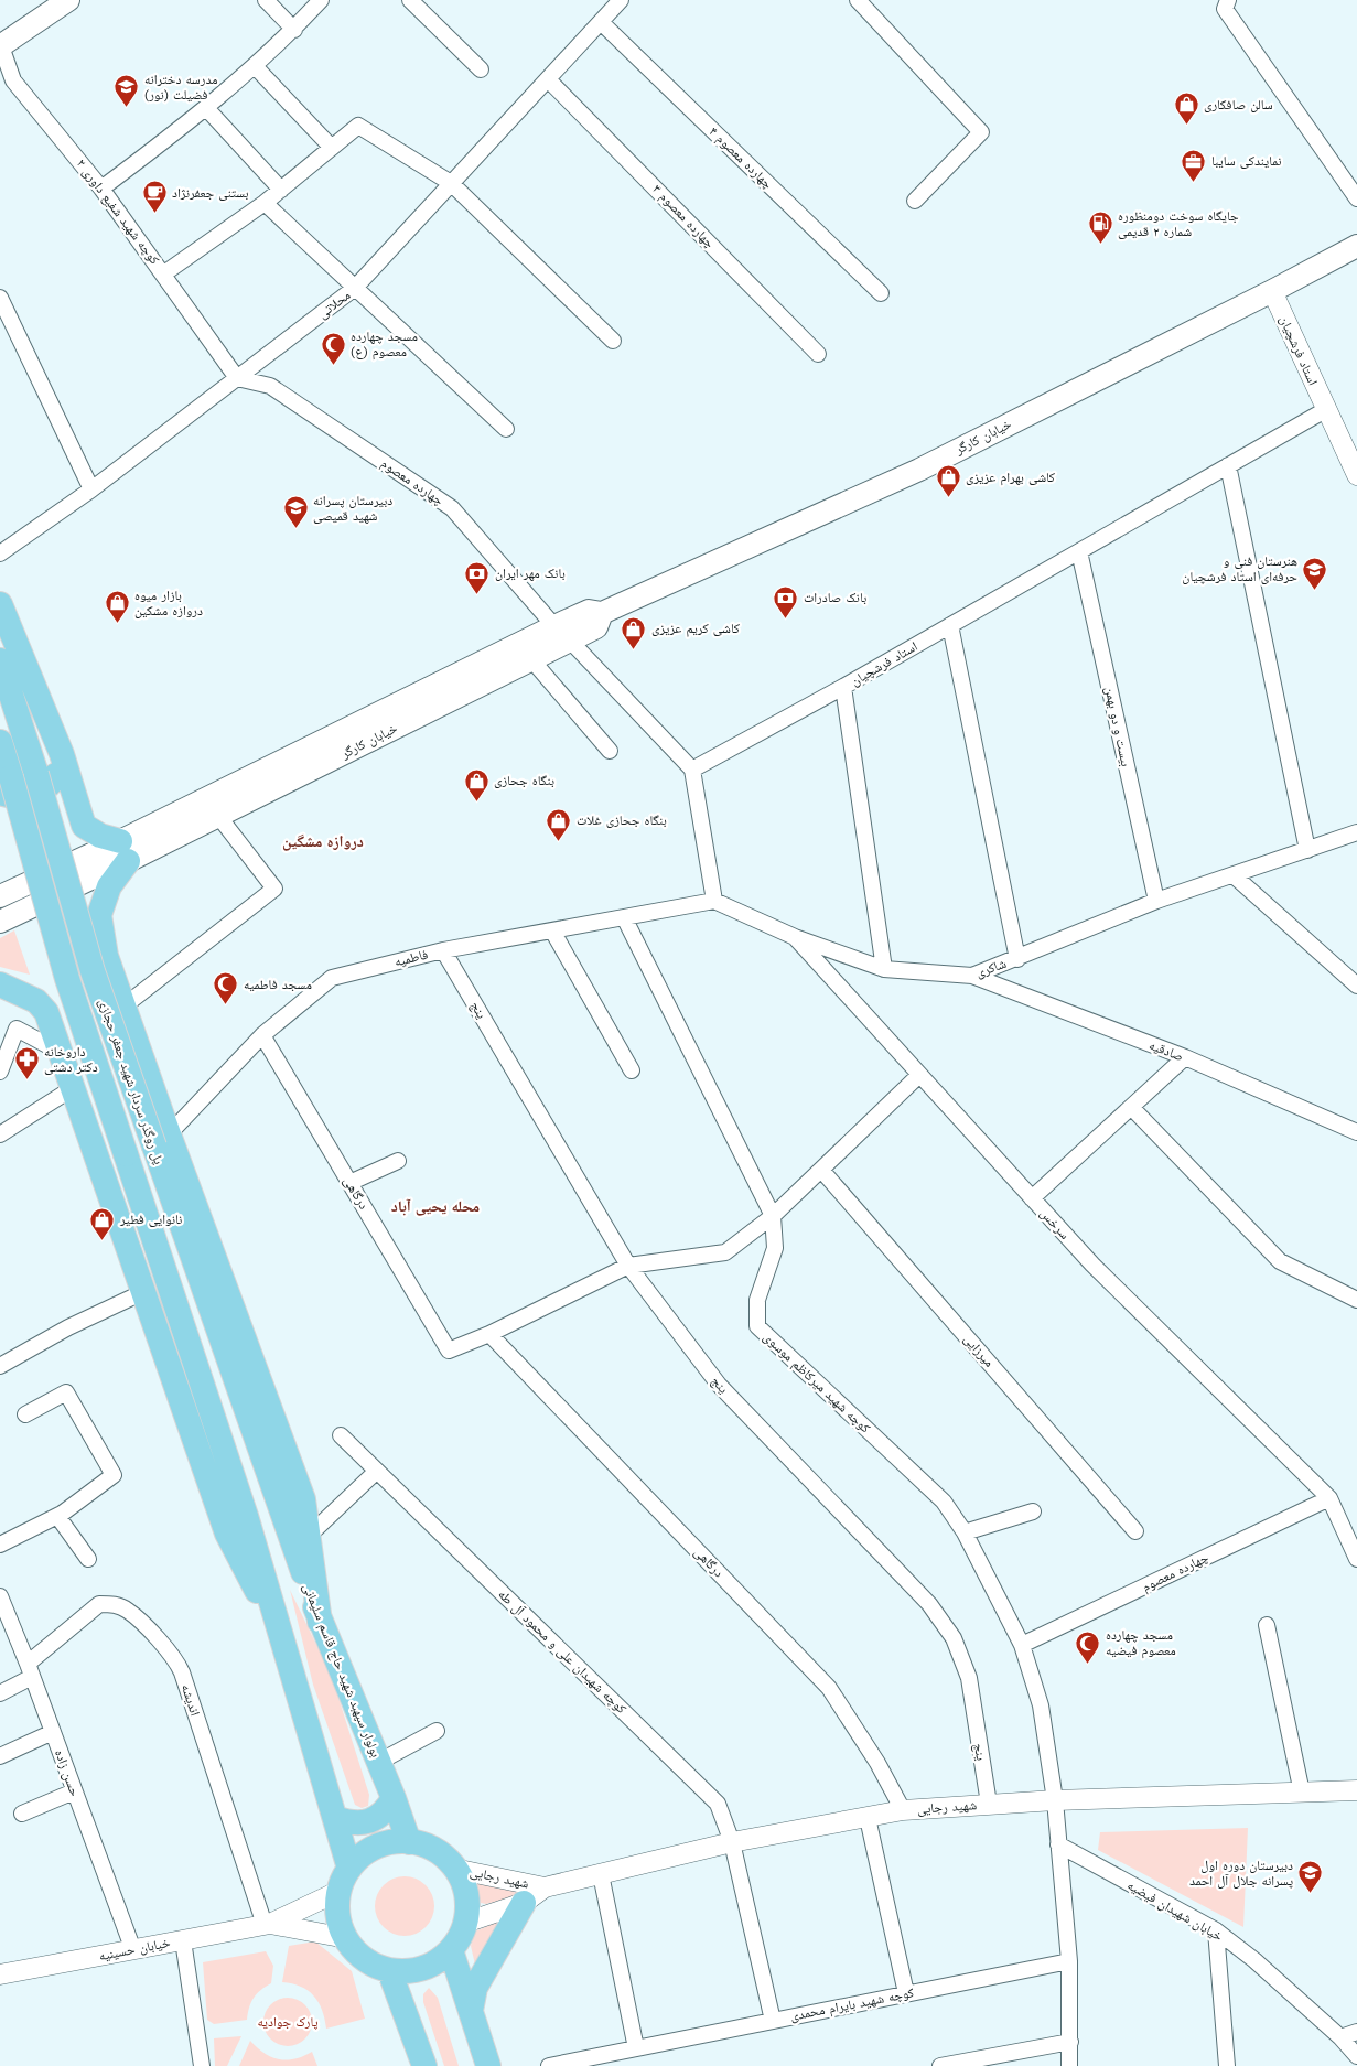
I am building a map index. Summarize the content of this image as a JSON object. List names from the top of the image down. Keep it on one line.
{"streets":{"main road":["خیابان کارگر","پل روگذر سردار شهید جعفر حجازی","بولوار سپهبد شهید حاج قاسم سلیمانی"],"street":["چهارده معصوم ۴","کوچه شهید شفیع داوری ۲","چهارده معصوم ۳","محلاتی","استاد فرشچیان","چهارده معصوم","بیست و دو بهمن","فاطمیه","شاکری","ینج","صادقیه","درگاهی","سرخس","میرزایی","کوچه شهید میرکاظم موسوی","کوچه شهیدان علی و محمود آل طه","اندیشه","حسن زاده","شهید رجایی","خیابان شهیدان فیضیه","خیابان حسینیه","کوچه شهید بایرام محمدی"]},"crossings":[["چهارده معصوم ۴","محلاتی"],["کوچه شهید شفیع داوری ۲","محلاتی"],["کوچه شهید شفیع داوری ۲","چهارده معصوم"],["چهارده معصوم ۳","محلاتی"],["محلاتی","چهارده معصوم"],["استاد فرشچیان","خیابان کارگر"],["استاد فرشچیان","بیست و دو بهمن"],["خیابان کارگر","چهارده معصوم"],["چهارده معصوم","سرخس"],["چهارده معصوم","کوچه شهید میرکاظم موسوی"],["بیست و دو بهمن","شاکری"],["فاطمیه","شاکری"],["فاطمیه","ینج"],["فاطمیه","پل روگذر سردار شهید جعفر حجازی"],["فاطمیه","درگاهی"],["فاطمیه","کوچه شهید میرکاظم موسوی"],["شاکری","صادقیه"],["شاکری","سرخس"],["ینج","شهید رجایی"],["پل روگذر سردار شهید جعفر حجازی","بولوار سپهبد شهید حاج قاسم سلیمانی"],["درگاهی","شهید رجایی"],["کوچه شهید میرکاظم موسوی","شهید رجایی"],["کوچه شهید میرکاظم موسوی","خیابان شهیدان فیضیه"],["کوچه شهید میرکاظم موسوی","کوچه شهید بایرام محمدی"],["کوچه شهیدان علی و محمود آل طه","شهید رجایی"],["کوچه شهیدان علی و محمود آل طه","کوچه شهید بایرام محمدی"],["بولوار سپهبد شهید حاج قاسم سلیمانی","شهید رجایی"],["اندیشه","حسن زاده"],["اندیشه","خیابان حسینیه"],["حسن زاده","خیابان حسینیه"]],"districts":["دروازه مشگین","محله یحیی آباد"],"parks":["پارک جوادیه"],"places":{"school or university":["مدرسه دخترانه فضیلت (نور)","دبیرستان پسرانه شهید قمیصی","هنرستان فنی و حرفه‌ای استاد فرشچیان","دبیرستان دوره اول پسرانه جلال آل احمد"],"shop":["سالن صافكارى","کاشی بهرام عزیزی","بازار میوه دروازه مشکین","کاشی کریم عزیزی","بنگاه جحازی","بنگاه جحازی غلات","نانوایی فطیر"],"office":["نمايندكى سايبا"],"cafe":["بستنی جعفرنژاد"],"fuel station":["جایگاه سوخت دومنظوره شماره ۲ قدیمی"],"mosque":["مسجد چهارده معصوم (ع)","مسجد فاطمیه","مسجد چهارده معصوم فیضیه"],"bank":["بانک مهر ایران","بانک صادرات"],"pharmacy":["داروخانه دکتر دشتی"]}}
